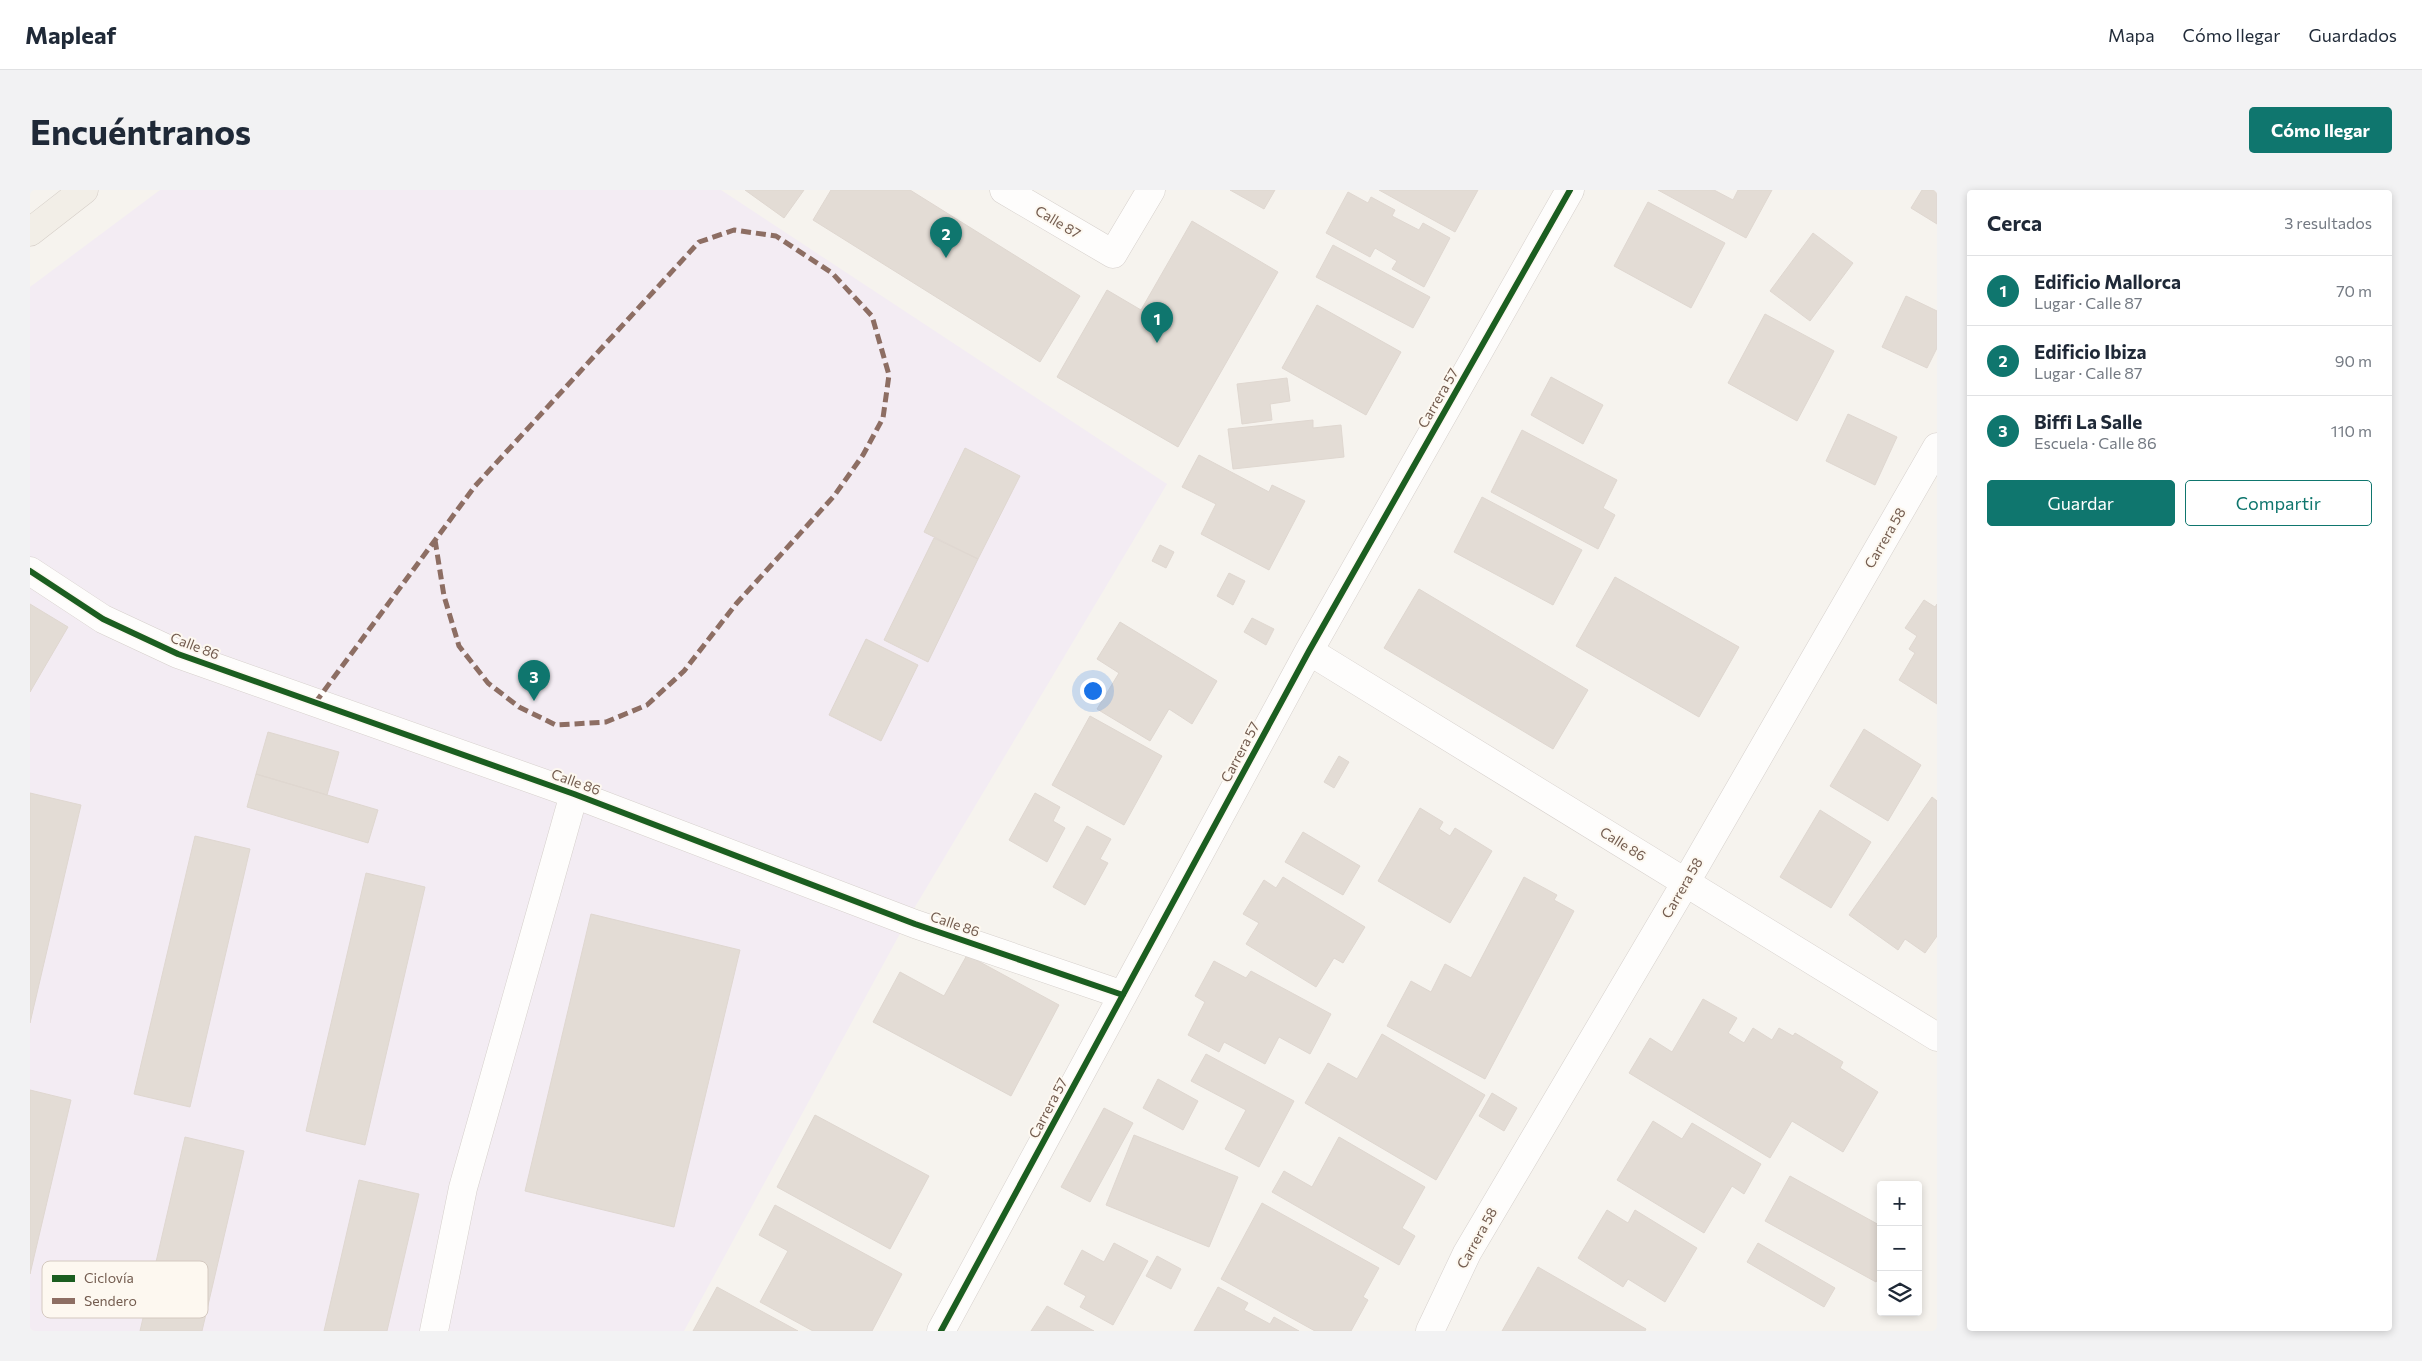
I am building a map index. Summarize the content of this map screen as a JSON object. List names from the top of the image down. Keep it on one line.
{"streets":{"street":["Calle 87","Carrera 57","Carrera 58","Calle 86"]},"crossings":[["Carrera 57","Calle 86"],["Carrera 58","Calle 86"]],"legend":["Ciclovía","Sendero"],"page":{"header":"Mapleaf","nav":["Mapa","Cómo llegar","Guardados"],"buttons":["Cómo llegar",["Guardar","Compartir"]],"title":"Encuéntranos","heading":["Cerca","3 resultados"],"pins":["2","1","3"],"list":[{"mark":"1","name":"Edificio Mallorca","note":"Lugar · Calle 87","value":"70 m"},{"mark":"2","name":"Edificio Ibiza","note":"Lugar · Calle 87","value":"90 m"},{"mark":"3","name":"Biffi La Salle","note":"Escuela · Calle 86","value":"110 m"}],"map_buttons":["+","−"]}}
